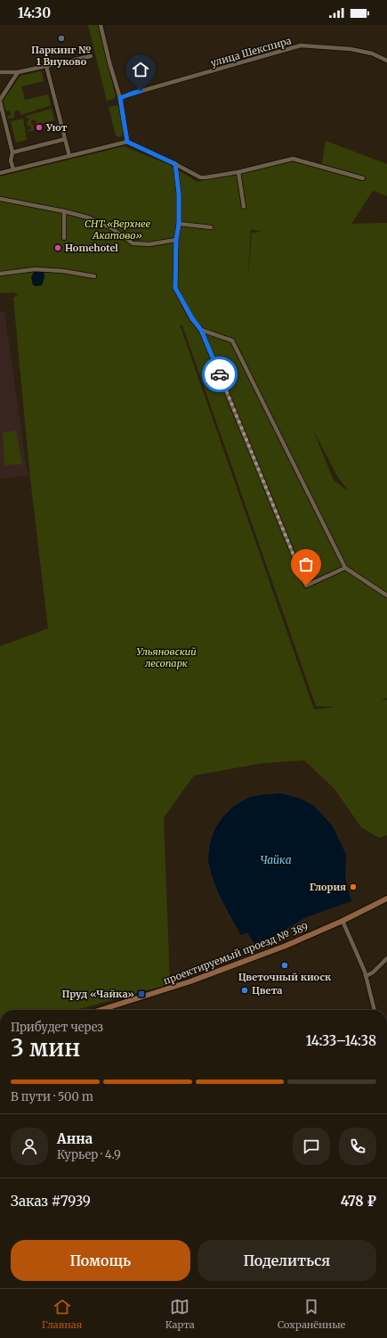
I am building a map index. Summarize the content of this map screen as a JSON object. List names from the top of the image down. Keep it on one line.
{"streets":{"main road":["проектируемый проезд № 389"],"street":["улица Шекспира"]},"water":["Чайка"],"parks":["СНТ «Верхнее Акатово»","Ульяновский лесопарк"],"places":{"other":["Паркинг № 1 Внуково","Уют","Homehotel","Глория","Цветочный киоск","Цвета"],"transit":["Пруд «Чайка»"]},"page":{"status":"14:30","heading":["3 мин","Прибудет через","14:33–14:38"],"panel":["Анна","Курьер · 4.9","Заказ #7939","478 ₽"],"bar":"В пути · 500 m","buttons":["Помощь","Поделиться"],"tabs":["Главная","Карта","Сохранённые"]}}
